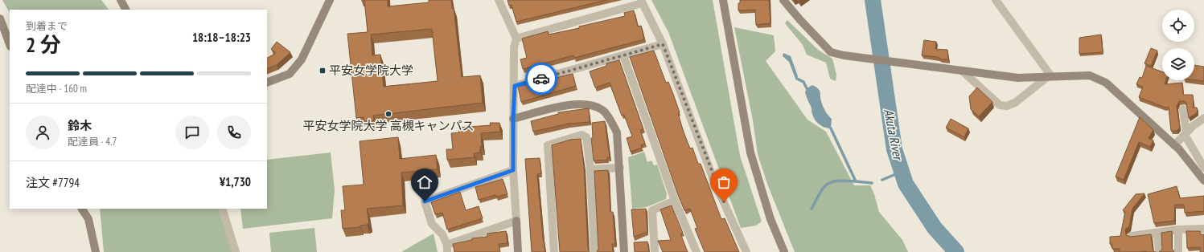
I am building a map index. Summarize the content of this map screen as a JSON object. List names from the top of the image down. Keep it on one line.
{"water":["Akuta River"],"places":{"transit":["平安女学院大学"],"other":["平安女学院大学 高槻キャンパス"]},"page":{"heading":["2 分","到着まで","18:18–18:23"],"panel":["鈴木","配達員 · 4.7","注文 #7794","¥1,730"],"bar":"配達中 · 160 m"}}
